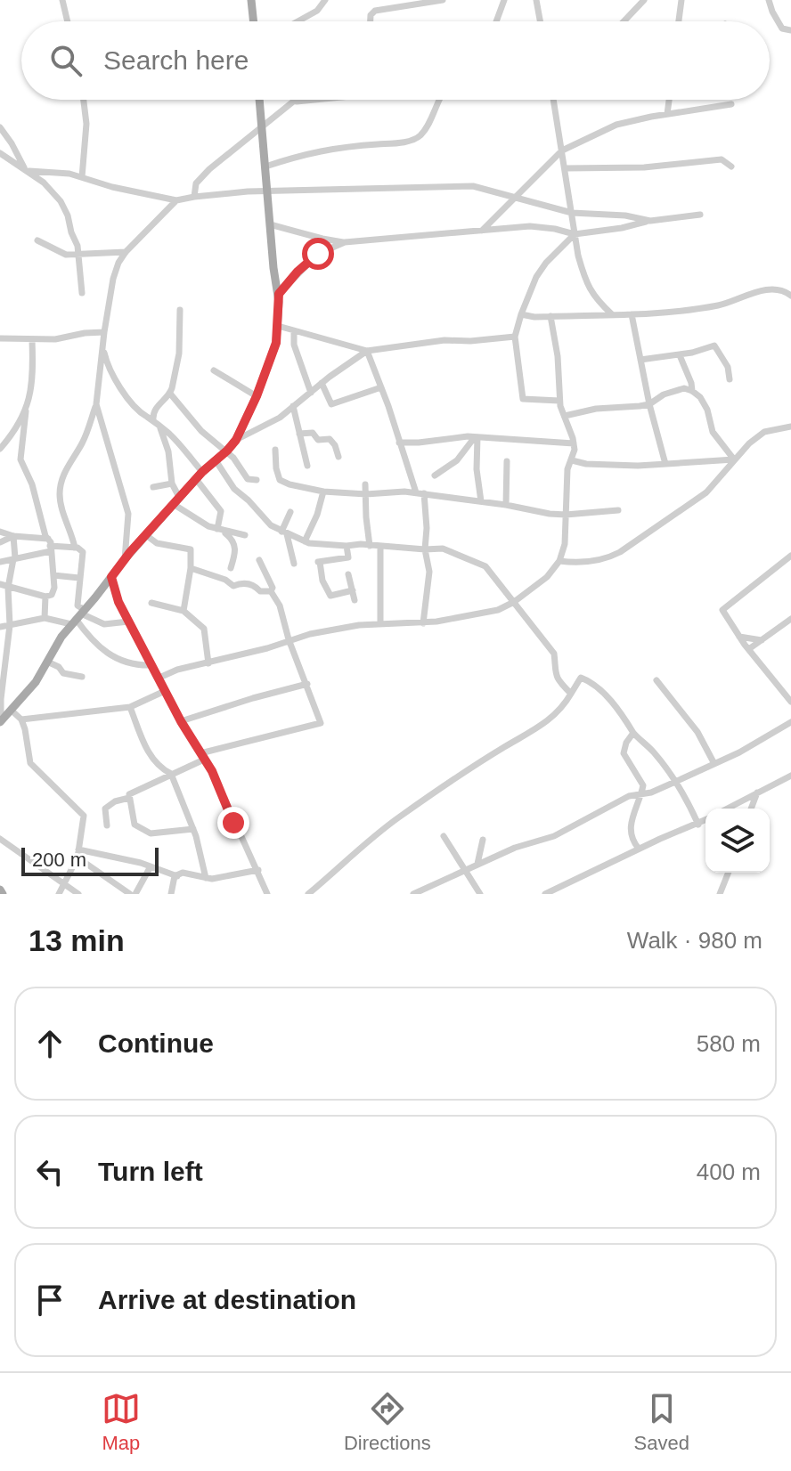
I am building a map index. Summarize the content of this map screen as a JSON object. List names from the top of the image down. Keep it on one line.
{"scale_bar":"200 m","page":{"search":"Search here","scale":"200 m","heading":["13 min","Walk · 980 m"],"list":[["Continue","580 m"],["Turn left","400 m"],"Arrive at destination"],"nav":["Map","Directions","Saved"]}}
